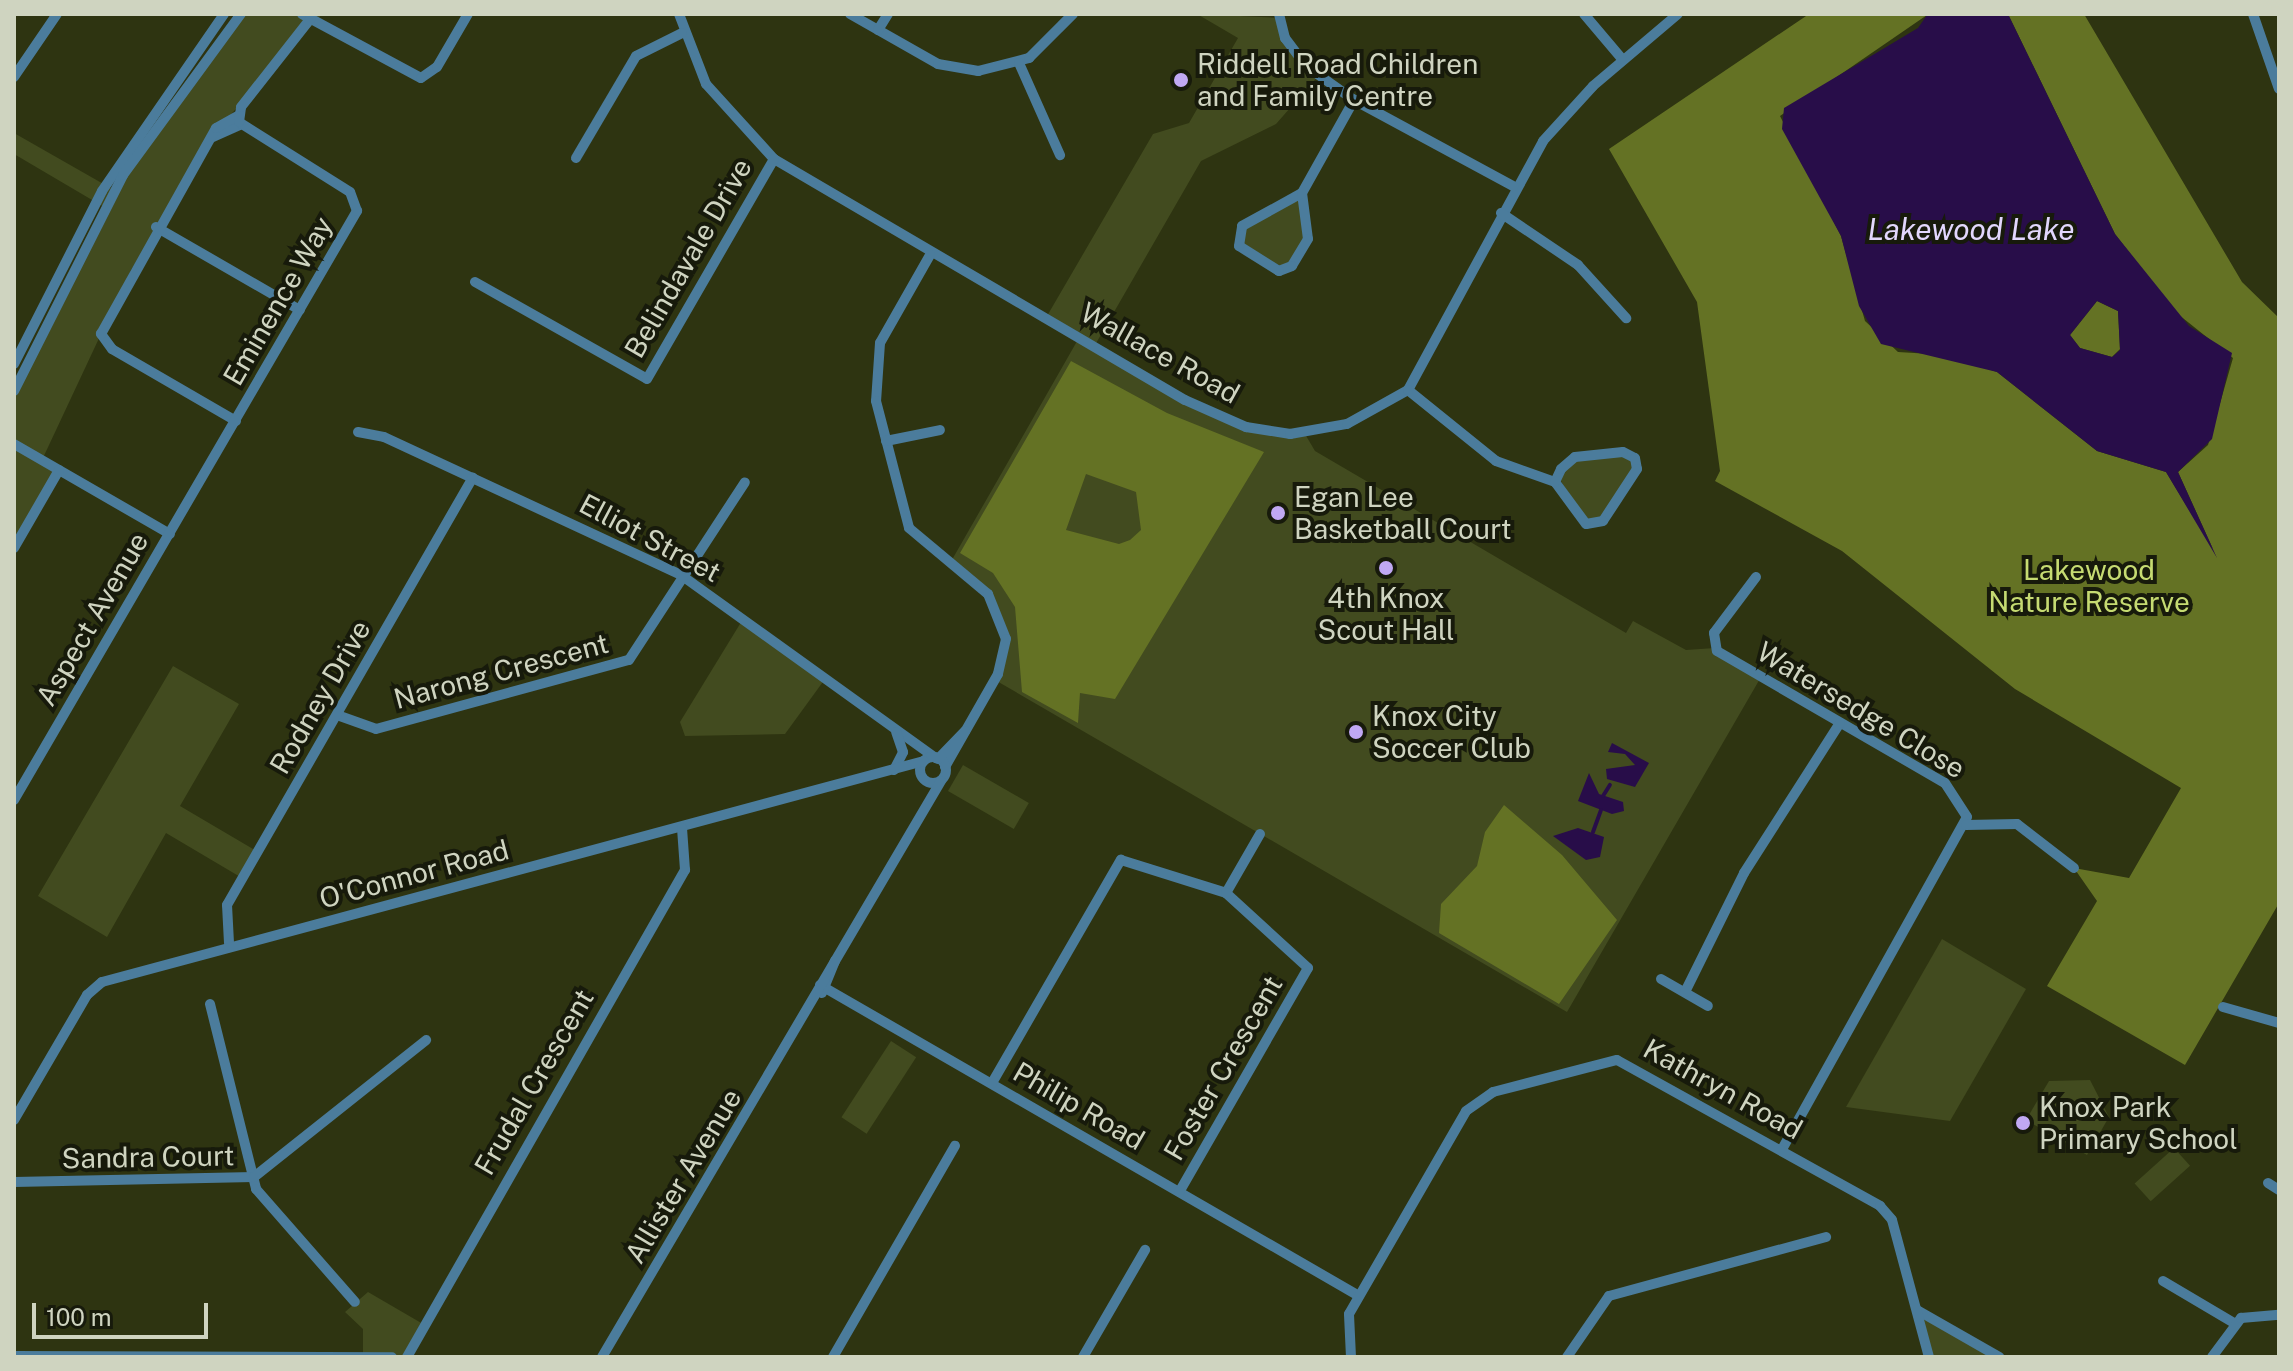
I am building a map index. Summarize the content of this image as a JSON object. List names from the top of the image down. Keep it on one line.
{"streets":{"street":["Belindavale Drive","Eminence Way","Wallace Road","Elliot Street","Aspect Avenue","Narong Crescent","Rodney Drive","Watersedge Close","O'Connor Road","Foster Crescent","Frudal Crescent","Kathryn Road","Philip Road","Sandra Court","Allister Avenue"]},"crossings":[["Belindavale Drive","Wallace Road"],["Eminence Way","Aspect Avenue"],["Elliot Street","Narong Crescent"],["Elliot Street","Rodney Drive"],["Elliot Street","O'Connor Road"],["Elliot Street","Allister Avenue"],["Narong Crescent","Rodney Drive"],["Rodney Drive","O'Connor Road"],["Watersedge Close","Kathryn Road"],["O'Connor Road","Frudal Crescent"],["O'Connor Road","Allister Avenue"],["Foster Crescent","Philip Road"],["Kathryn Road","Philip Road"],["Philip Road","Allister Avenue"]],"water":["Lakewood Lake"],"parks":["Lakewood Nature Reserve"],"places":["Riddell Road Children and Family Centre","Egan Lee Basketball Court","4th Knox Scout Hall","Knox City Soccer Club","Knox Park Primary School"],"scale_bar":"100 m"}
